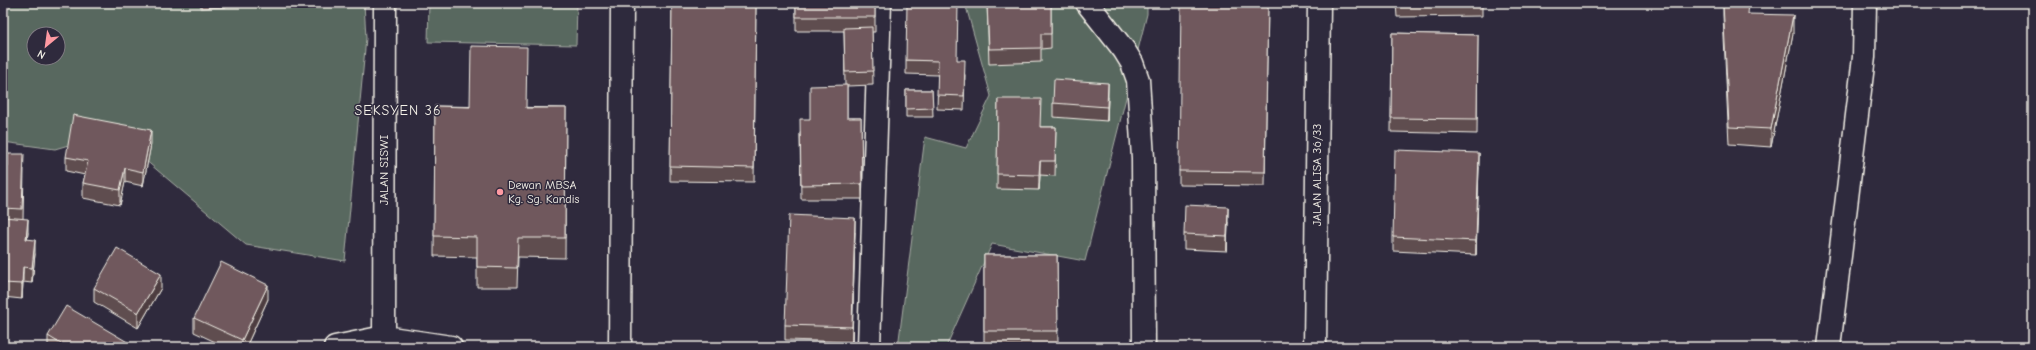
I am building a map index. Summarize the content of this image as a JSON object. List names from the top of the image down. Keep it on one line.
{"streets":{"street":["JALAN SISWI","JALAN ALISA 36/33"]},"districts":["SEKSYEN 36"],"places":["Dewan MBSA Kg. Sg. Kandis"],"north":"bottom left"}
